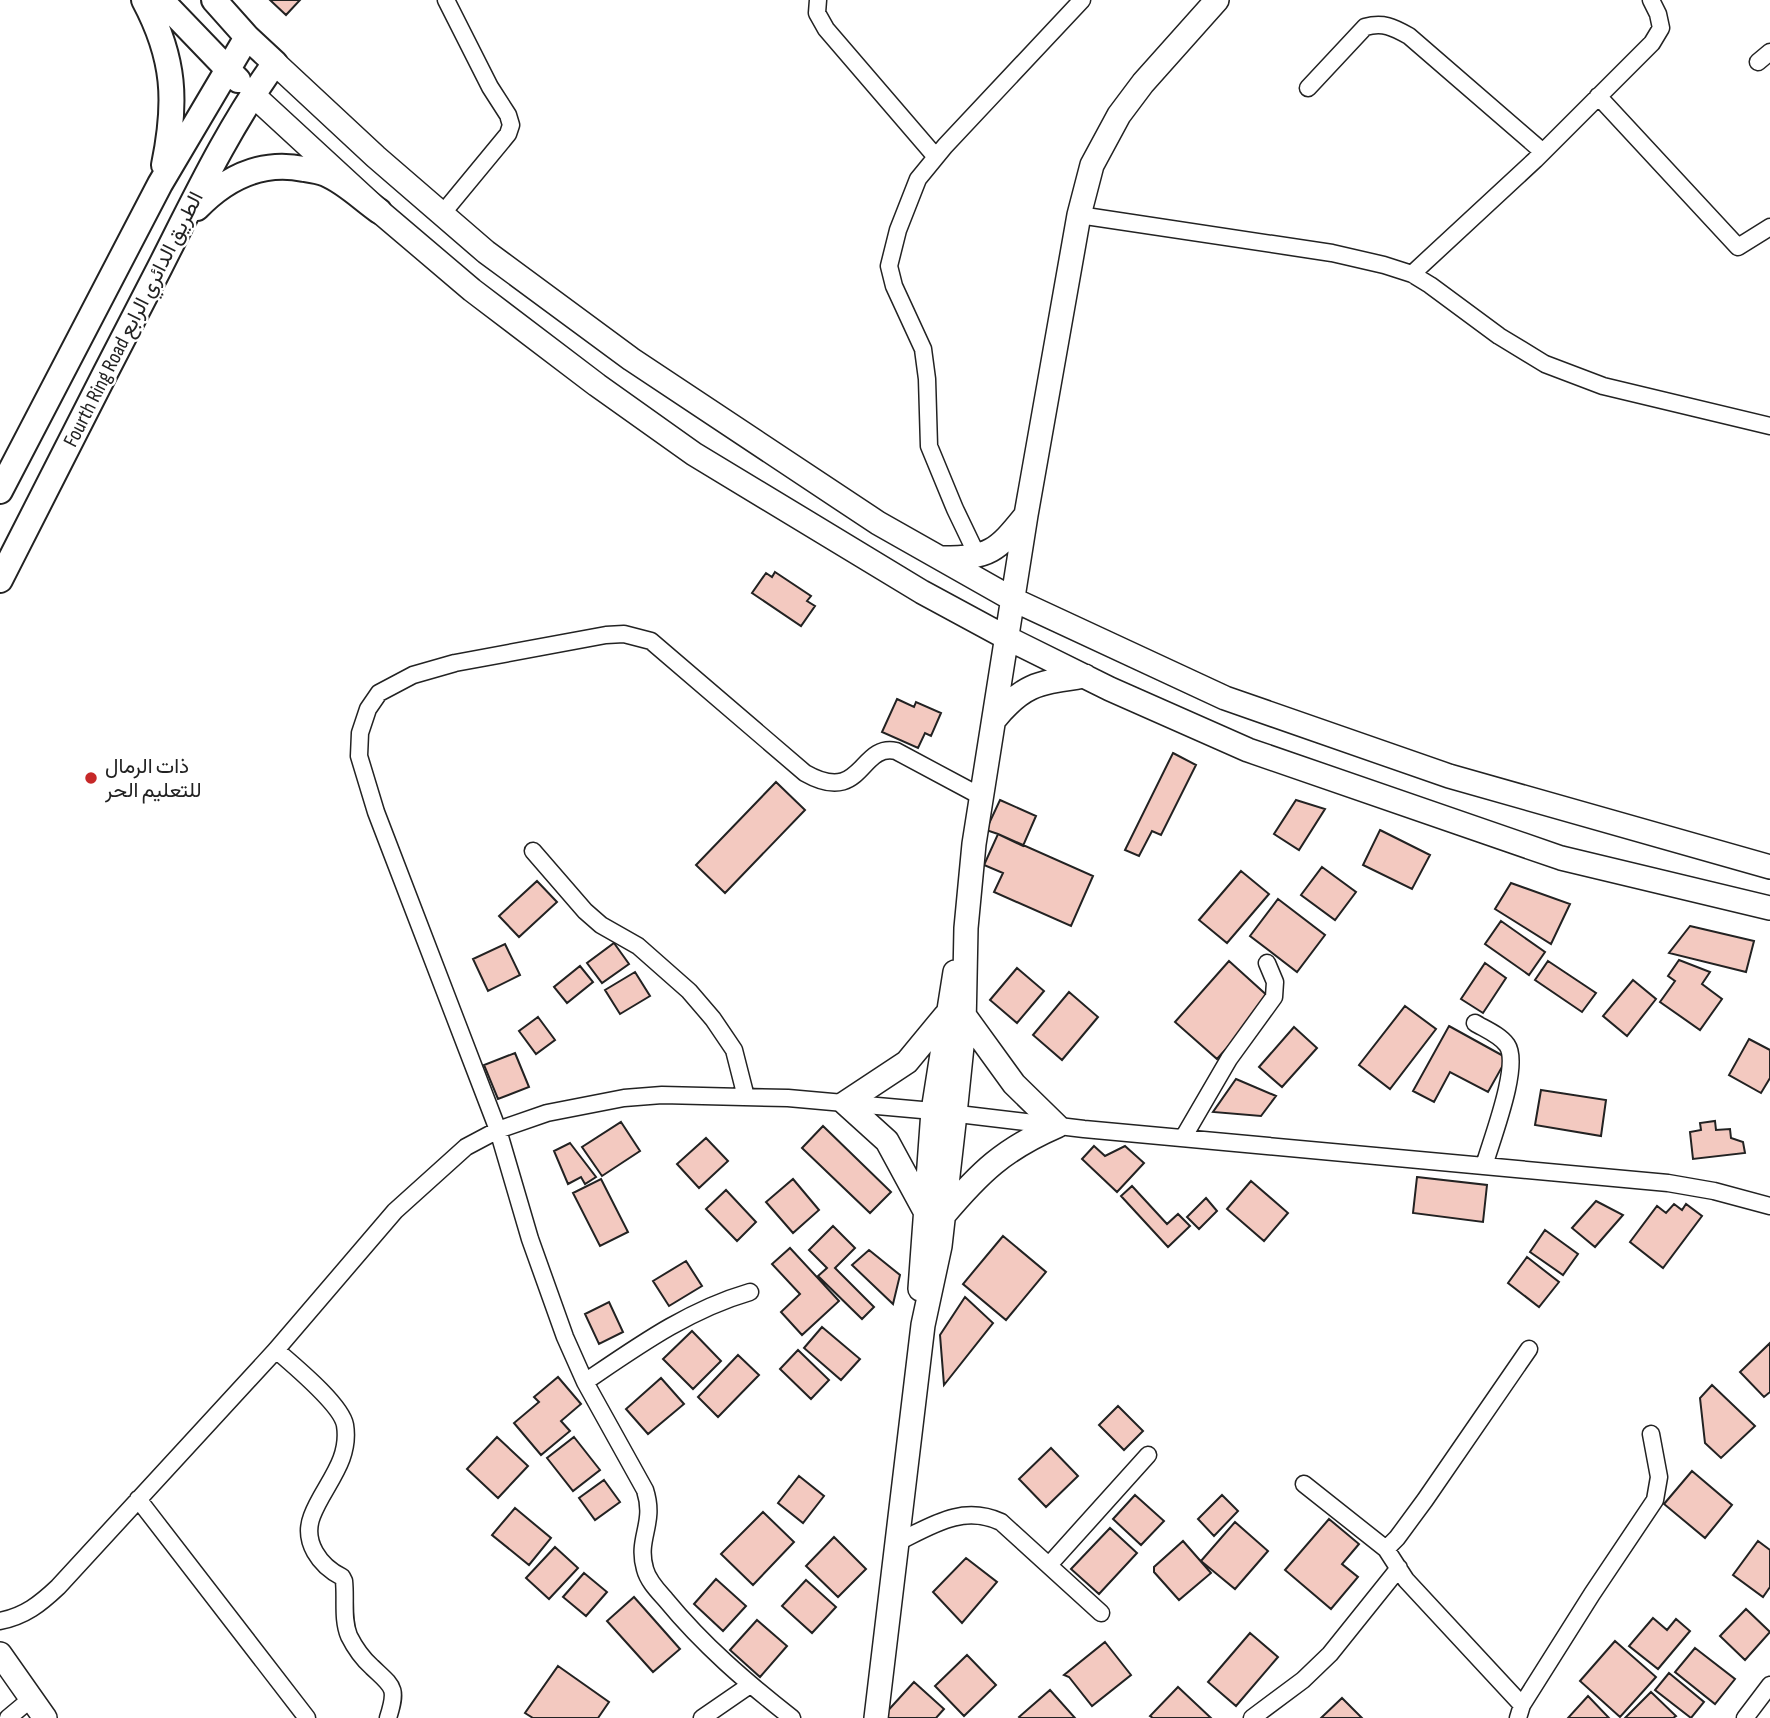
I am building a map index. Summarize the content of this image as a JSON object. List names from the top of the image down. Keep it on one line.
{"streets":{"main road":["Fourth Ring Road الطريق الدائري الرابع"]},"places":["ذات الرمال للتعليم الحر"]}
